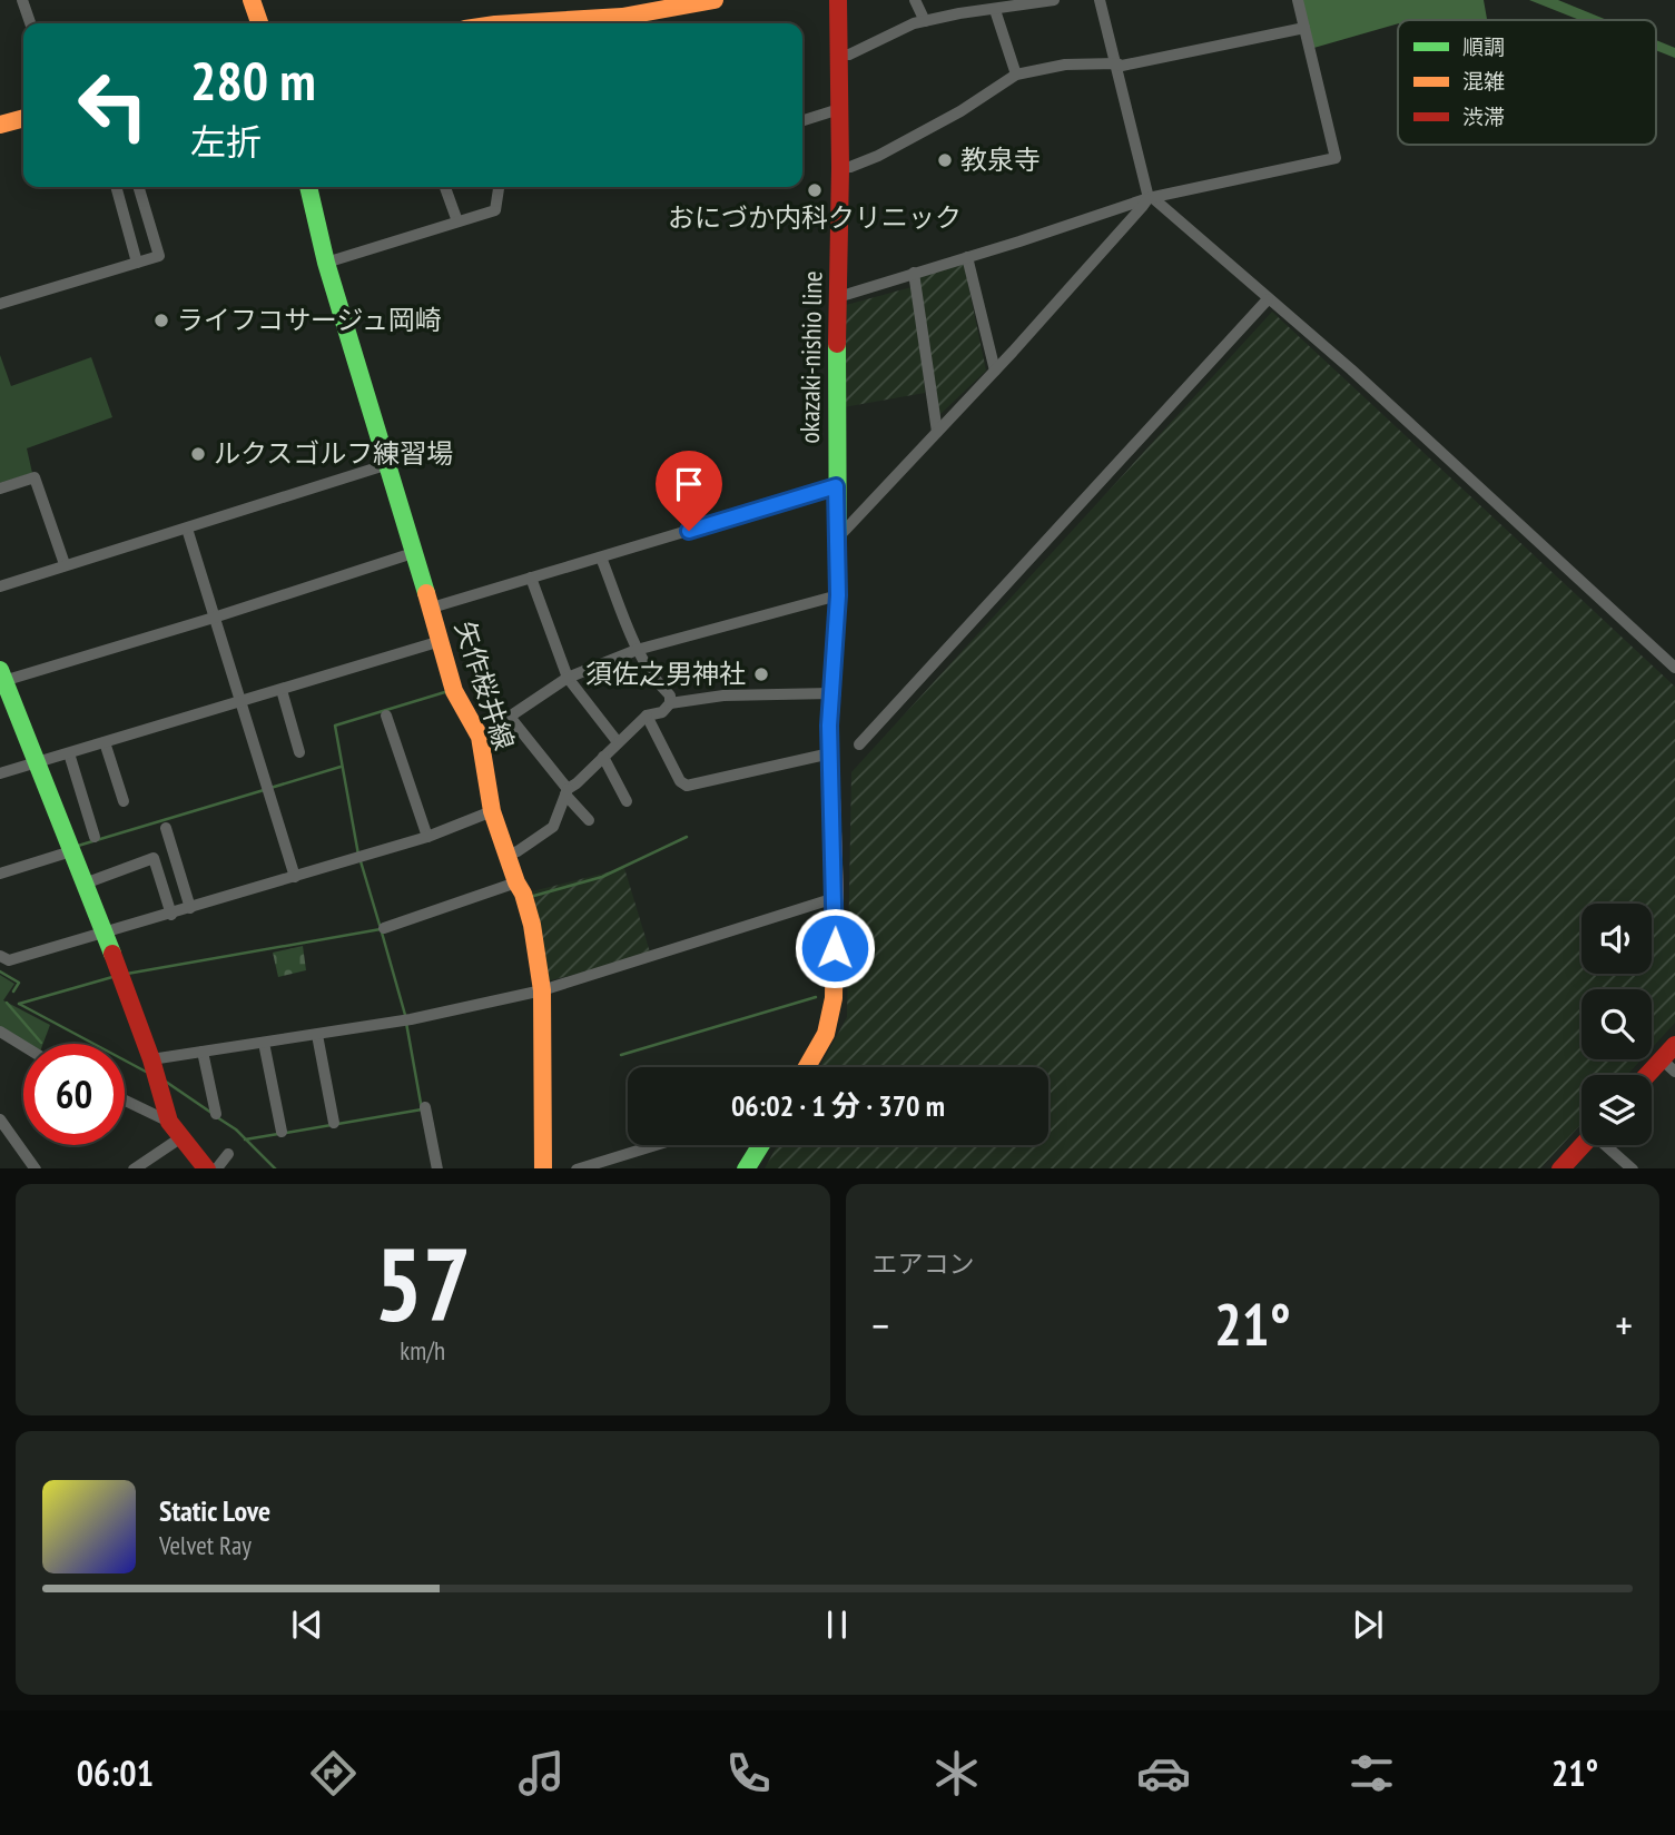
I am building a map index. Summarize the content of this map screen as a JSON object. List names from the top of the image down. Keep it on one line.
{"streets":{"street":["okazaki-nishio line","矢作桜井線"]},"places":["教泉寺","おにづか内科クリニック","ライフコサージュ岡崎","ルクスゴルフ練習場","須佐之男神社"],"legend":["順調","混雑","渋滞"],"page":{"turn":["280 m","左折"],"limit":"60","trip":"06:02 · 1 分 · 370 m","tile":[["57","km/h"],"エアコン"],"heat":["−","21°","+"],"song":["Static Love","Velvet Ray"],"tabs":["06:01","21°"]}}
